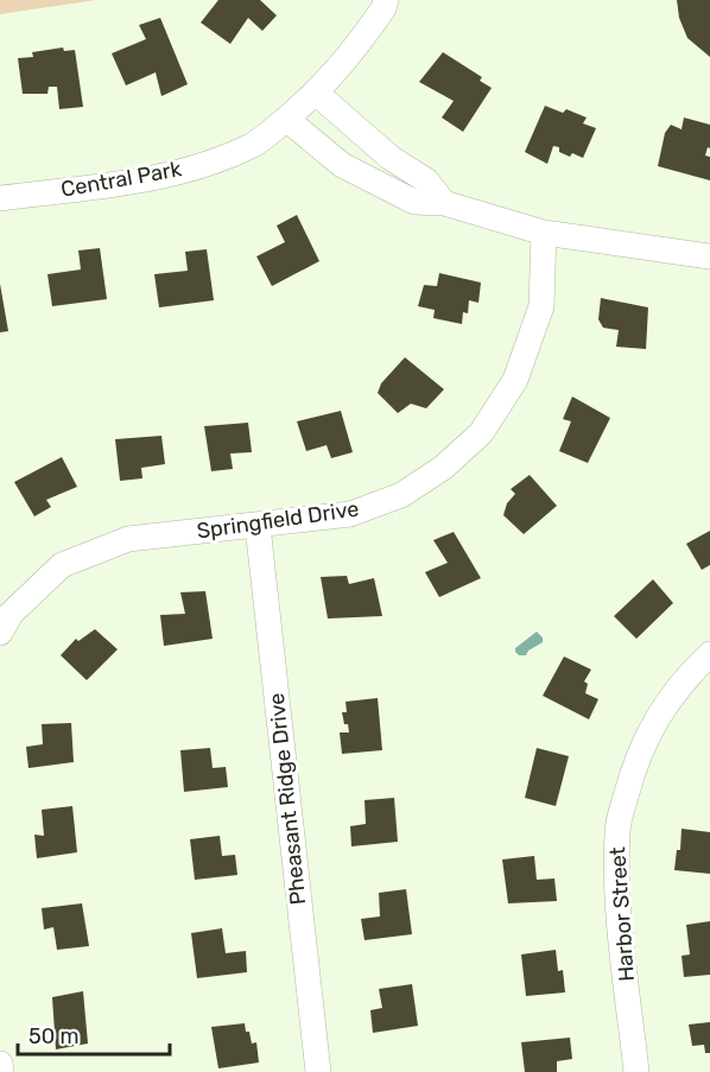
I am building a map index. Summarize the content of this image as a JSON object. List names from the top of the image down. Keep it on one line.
{"streets":{"street":["Central Park","Springfield Drive","Pheasant Ridge Drive","Harbor Street"]},"crossings":[["Springfield Drive","Pheasant Ridge Drive"]],"scale_bar":"50 m"}
